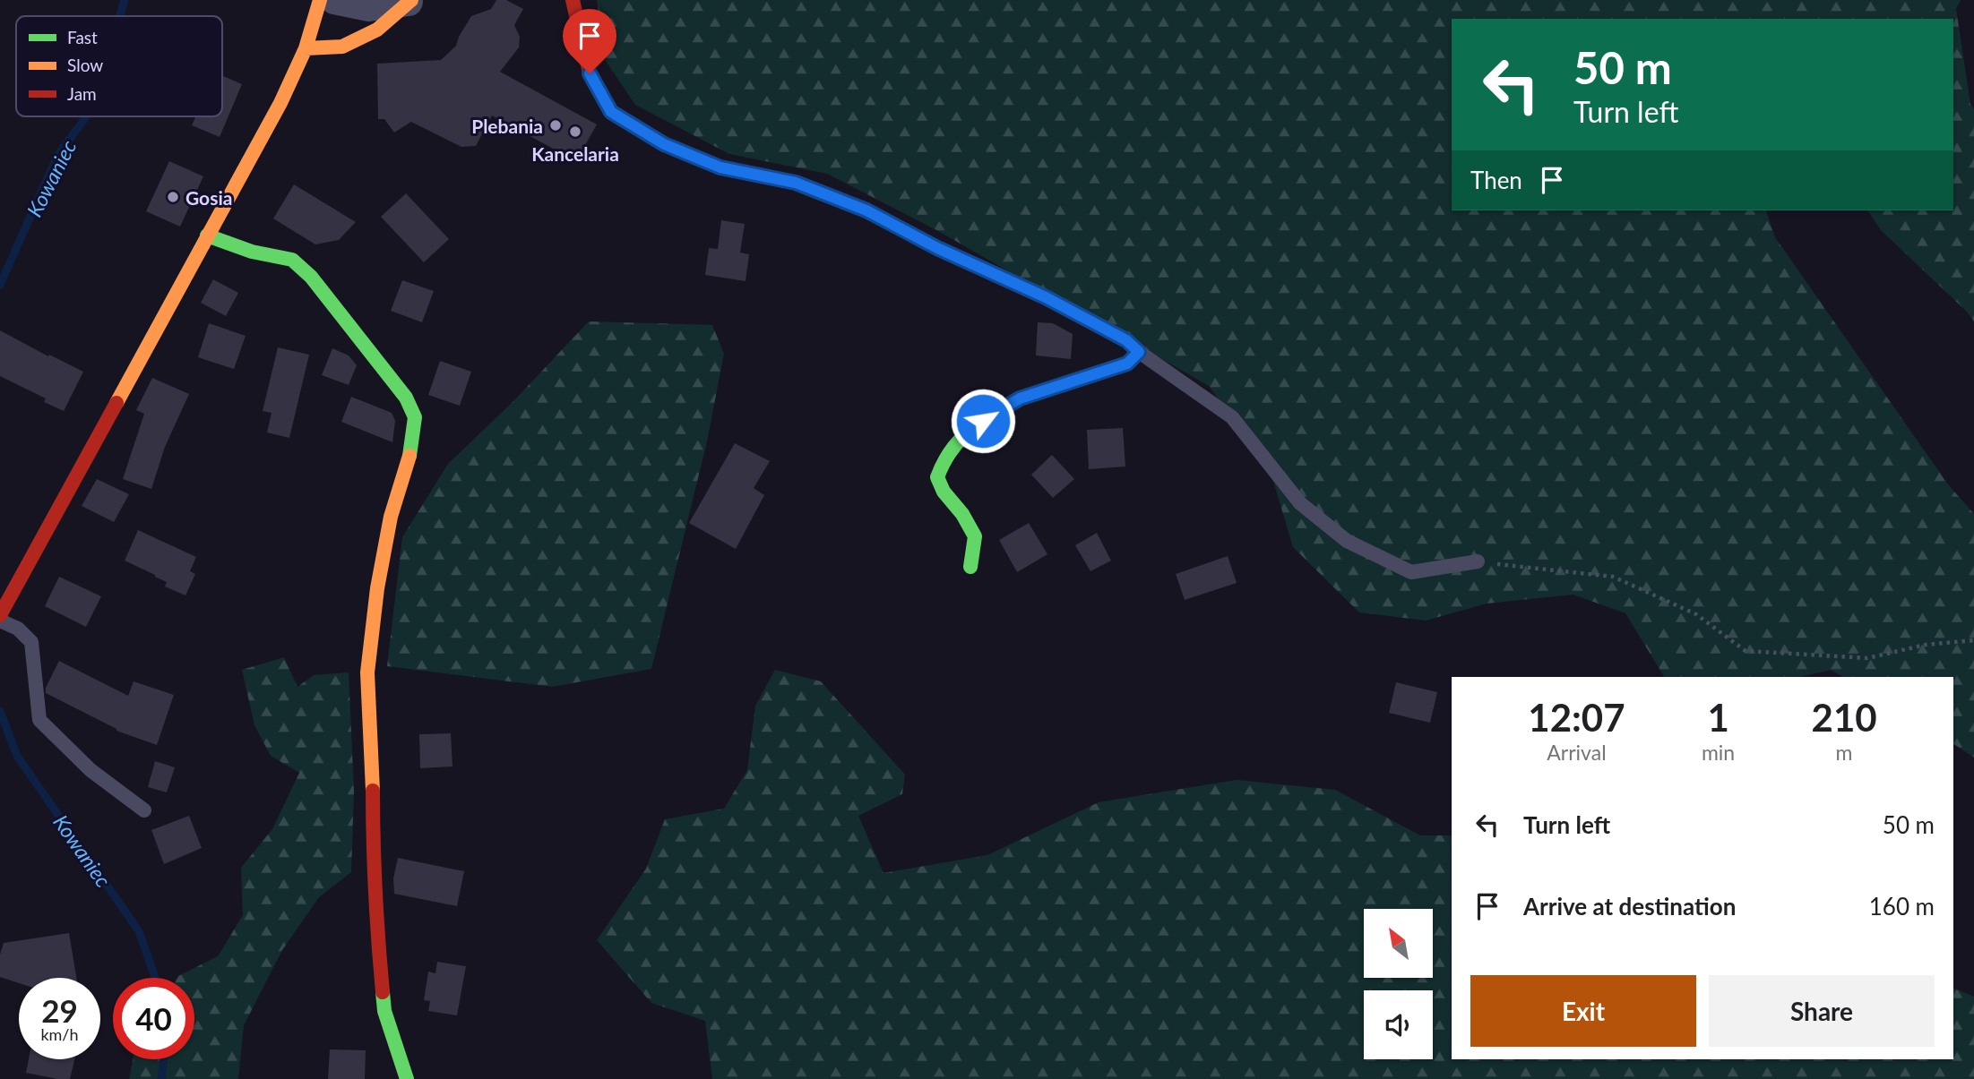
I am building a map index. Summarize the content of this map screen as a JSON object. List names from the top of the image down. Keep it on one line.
{"water":["Kowaniec"],"places":["Plebania","Kancelaria","Gosia"],"legend":["Fast","Slow","Jam"],"north":"top left","page":{"turn":["50 m","Turn left"],"then":"Then","eta":["12:07","Arrival","1","min","210","m"],"list":[{"name":"Turn left","value":"50 m"},{"name":"Arrive at destination","value":"160 m"}],"buttons":["Exit","Share"],"speed":"29 km/h","limit":"40"}}
